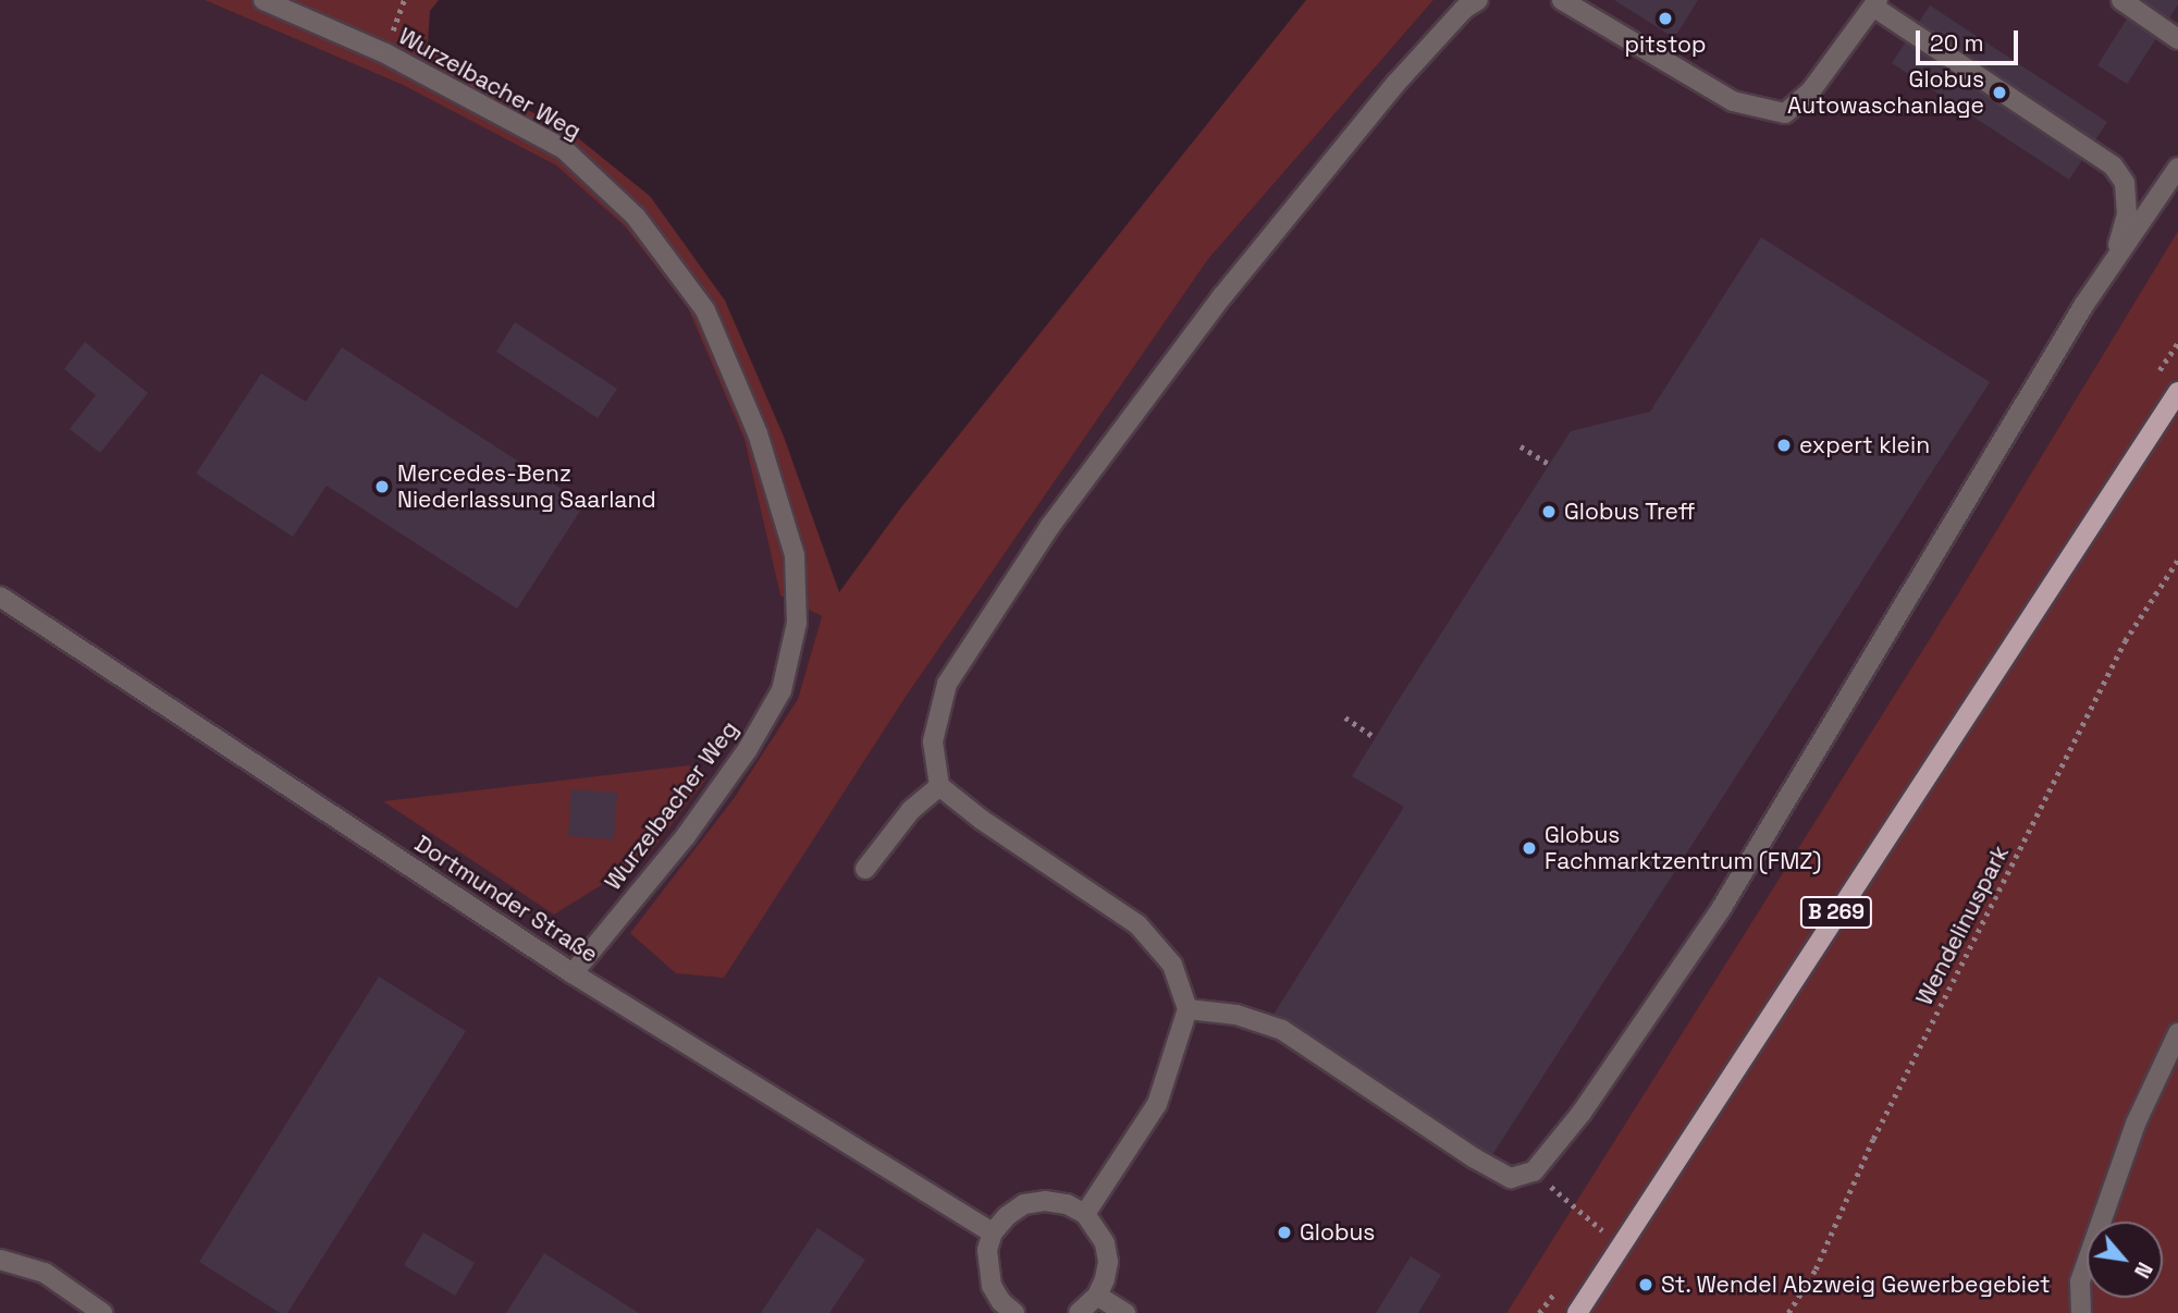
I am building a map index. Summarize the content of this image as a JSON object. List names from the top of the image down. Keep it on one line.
{"streets":{"main road":["B 269"],"street":["Wurzelbacher Weg","Dortmunder Straße"],"path":["Wendelinuspark"]},"crossings":[["Wurzelbacher Weg","Dortmunder Straße"]],"places":["pitstop","Globus Autowaschanlage","expert klein","Mercedes-Benz Niederlassung Saarland","Globus Treff","Globus Fachmarktzentrum (FMZ)","Globus","St. Wendel Abzweig Gewerbegebiet"],"scale_bar":"20 m","north":"bottom right"}
